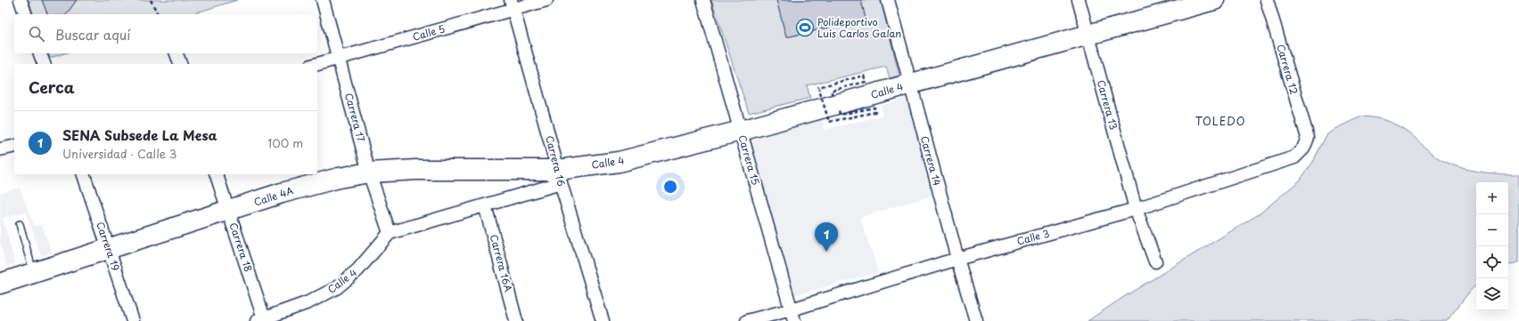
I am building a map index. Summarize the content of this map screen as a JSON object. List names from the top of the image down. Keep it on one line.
{"streets":{"main road":["Calle 4","Calle 4A"],"street":["Calle 5","Carrera 12","Carrera 13","Carrera 17","Carrera 15","Carrera 16","Carrera 14","Calle 3","Carrera 19","Carrera 18","Carrera 16A"]},"crossings":[["Calle 5","Carrera 17"],["Calle 5","Carrera 16"],["Carrera 12","Calle 3"],["Calle 4","Carrera 13"],["Calle 4","Carrera 17"],["Calle 4","Carrera 15"],["Calle 4","Carrera 16"],["Calle 4","Carrera 14"],["Calle 4","Calle 4A"],["Calle 4","Carrera 18"],["Calle 4","Carrera 16A"],["Carrera 13","Calle 3"],["Carrera 17","Calle 4A"],["Carrera 15","Calle 3"],["Carrera 16","Calle 4A"],["Carrera 14","Calle 3"],["Calle 4A","Carrera 19"],["Calle 4A","Carrera 18"]],"districts":["TOLEDO"],"places":{"sports":["Polideportivo Luis Carlos Galan"]},"page":{"search":"Buscar aquí","heading":"Cerca","list":[{"mark":"1","name":"SENA Subsede La Mesa","note":"Universidad · Calle 3","value":"100 m"}],"map_buttons":["+","−"],"pins":"1"}}
